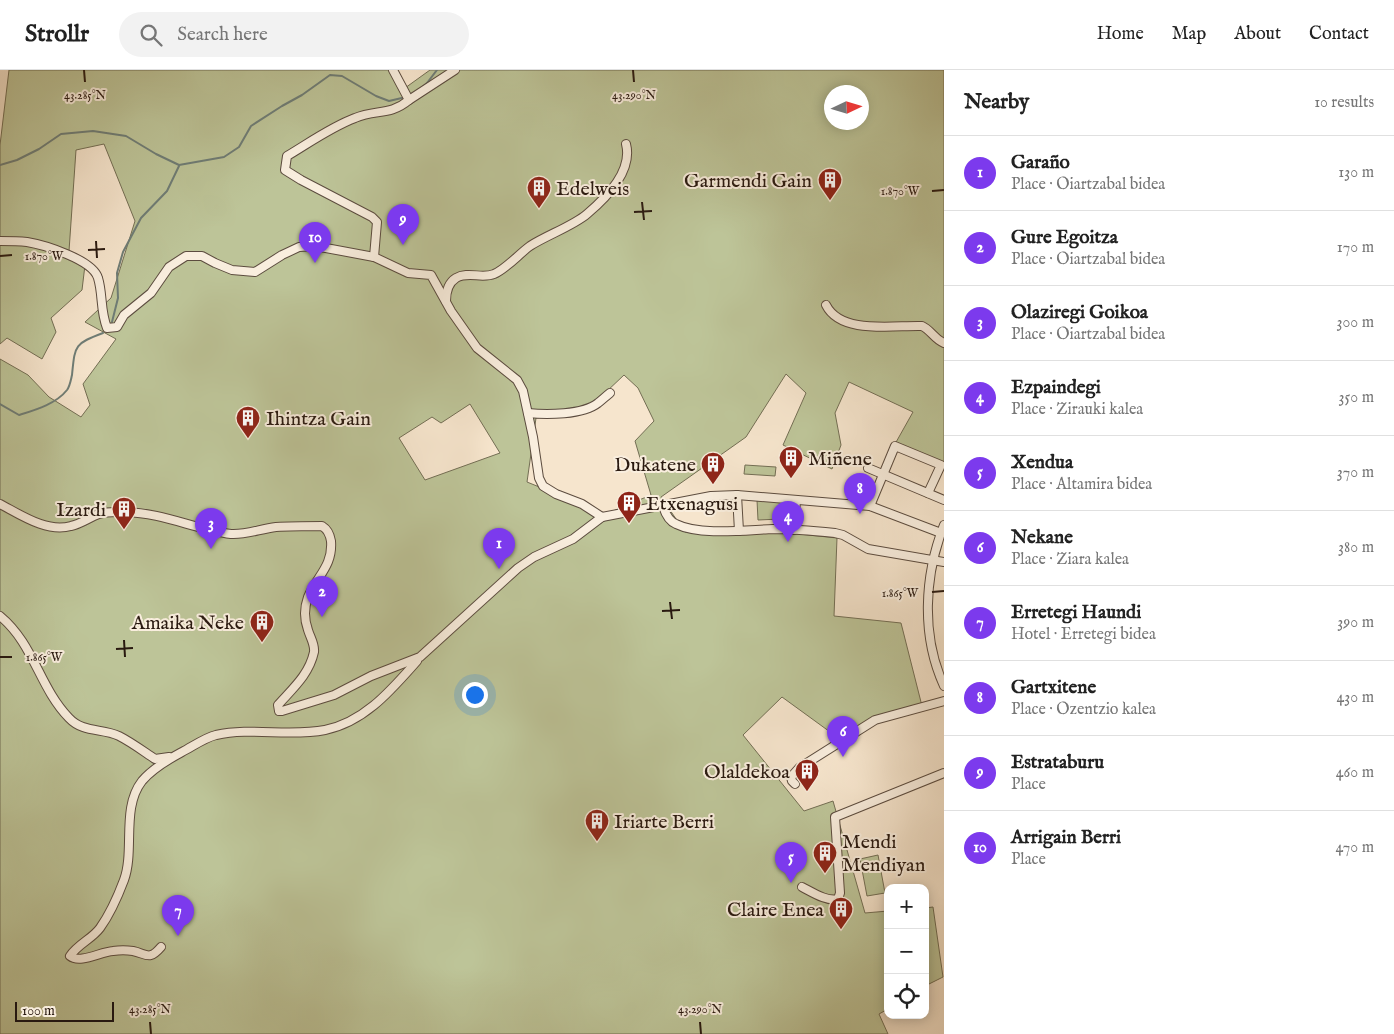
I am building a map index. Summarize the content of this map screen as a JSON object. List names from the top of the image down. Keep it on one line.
{"places":{"building":["Garmendi Gain","Edelweis","Ihintza Gain","Miñene","Dukatene","Etxenagusi","Izardi","Amaika Neke","Olaldekoa","Iriarte Berri","Mendi Mendiyan","Claire Enea"]},"scale_bar":"100 m","north":"right","page":{"header":"Strollr","search":"Search here","nav":["Home","Map","About","Contact"],"heading":["Nearby","10 results"],"list":[{"mark":"1","name":"Garaño","note":"Place · Oiartzabal bidea","value":"130 m"},{"mark":"2","name":"Gure Egoitza","note":"Place · Oiartzabal bidea","value":"170 m"},{"mark":"3","name":"Olaziregi Goikoa","note":"Place · Oiartzabal bidea","value":"300 m"},{"mark":"4","name":"Ezpaindegi","note":"Place · Zirauki kalea","value":"350 m"},{"mark":"5","name":"Xendua","note":"Place · Altamira bidea","value":"370 m"},{"mark":"6","name":"Nekane","note":"Place · Ziara kalea","value":"380 m"},{"mark":"7","name":"Erretegi Haundi","note":"Hotel · Erretegi bidea","value":"390 m"},{"mark":"8","name":"Gartxitene","note":"Place · Ozentzio kalea","value":"430 m"},{"mark":"9","name":"Estrataburu","note":"Place","value":"460 m"},{"mark":"10","name":"Arrigain Berri","note":"Place","value":"470 m"}],"pins":["9","10","8","4","3","1","2","6","5","7"],"map_buttons":["+","−"],"scale":"100 m"},"coordinates":["43.285°N","43.290°N","1.870°W","1.865°W"]}
